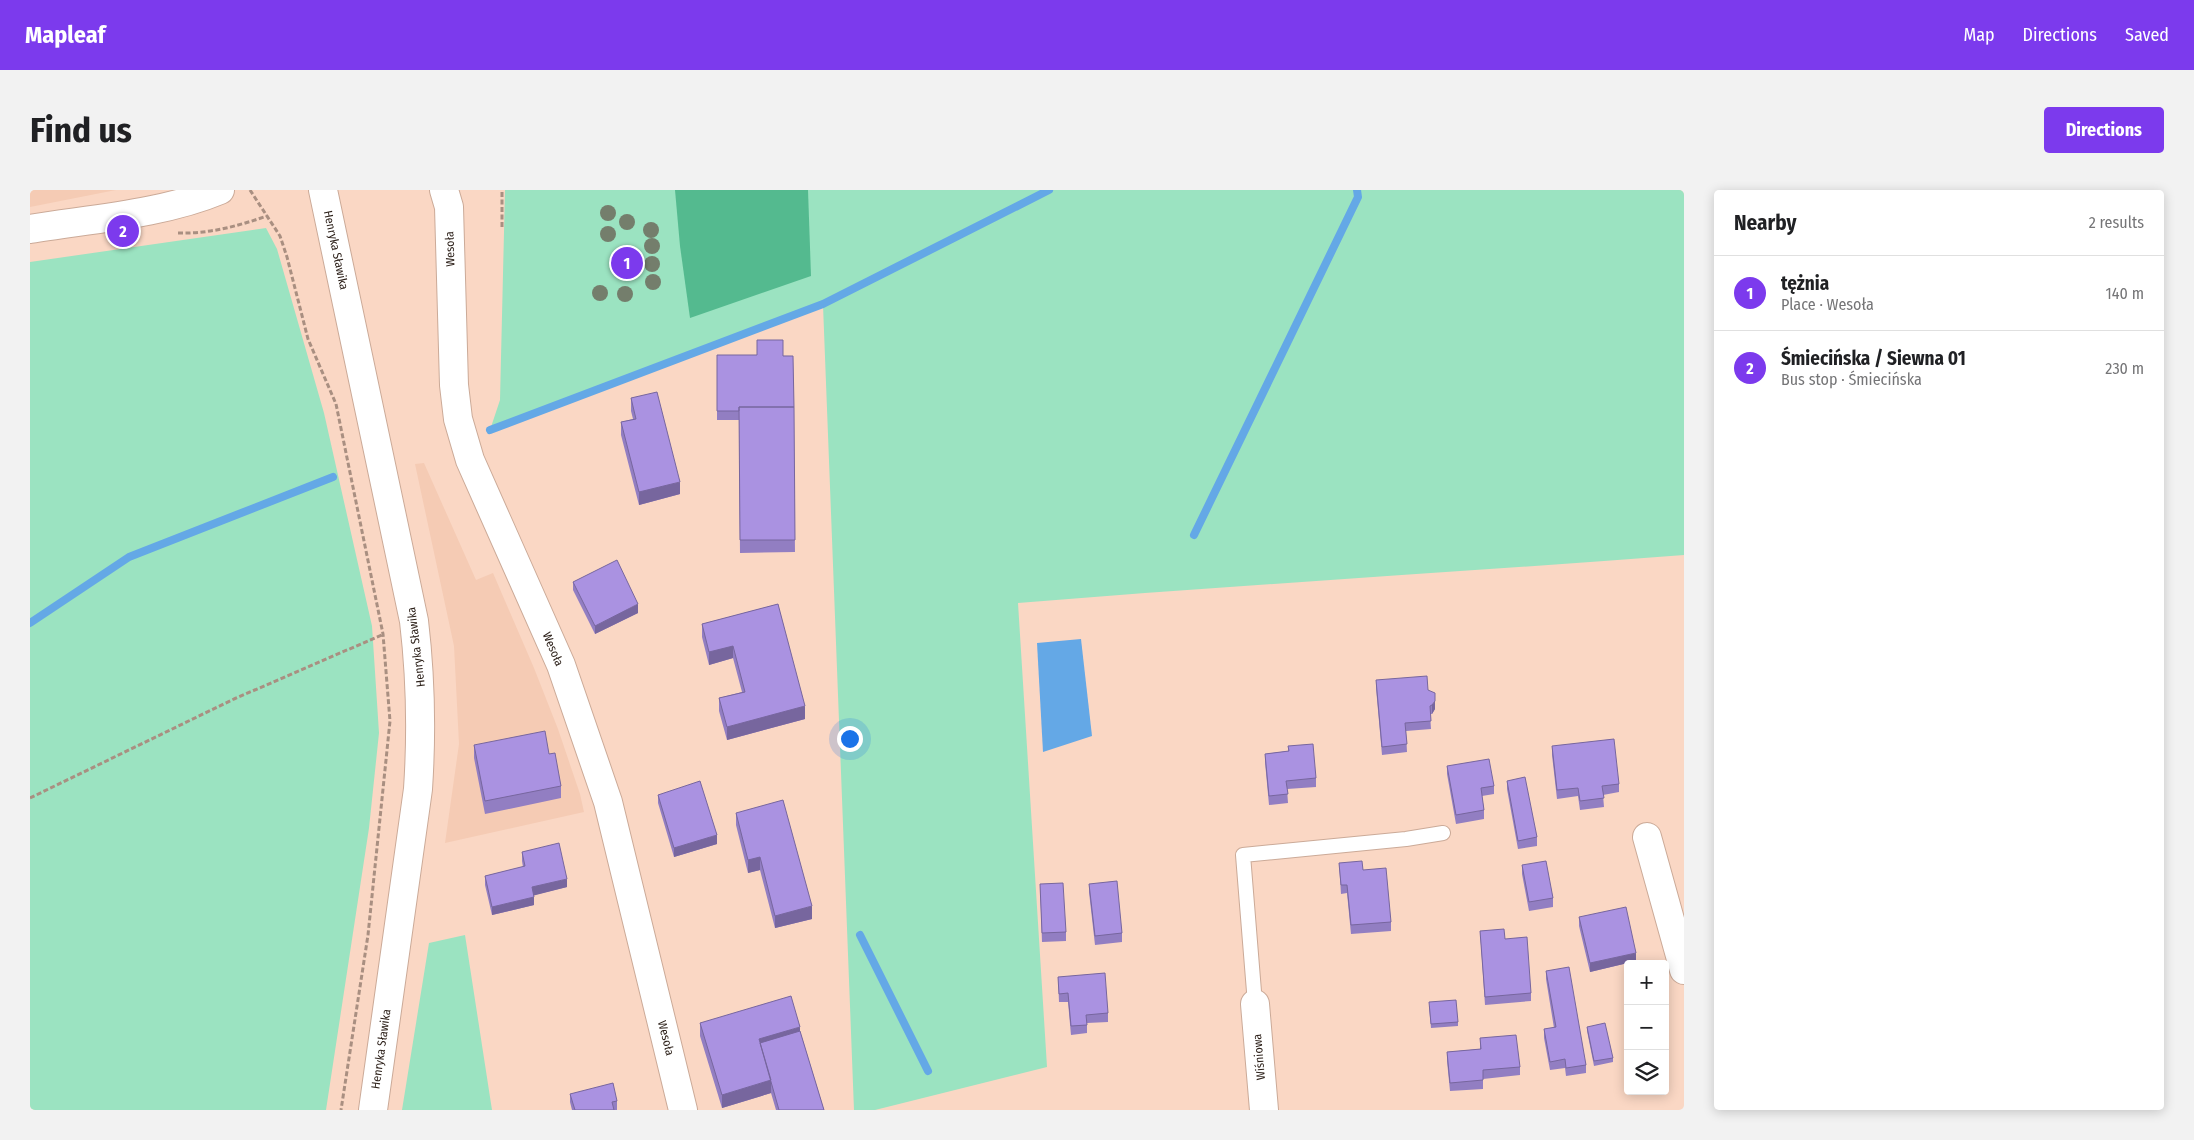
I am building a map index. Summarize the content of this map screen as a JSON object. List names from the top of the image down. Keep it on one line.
{"streets":{"street":["Wesoła","Henryka Sławika","Wiśniowa"]},"page":{"header":"Mapleaf","nav":["Map","Directions","Saved"],"buttons":"Directions","title":"Find us","heading":["Nearby","2 results"],"pins":["2","1"],"list":[{"mark":"1","name":"tężnia","note":"Place · Wesoła","value":"140 m"},{"mark":"2","name":"Śmiecińska / Siewna 01","note":"Bus stop · Śmiecińska","value":"230 m"}],"map_buttons":["+","−"]}}
